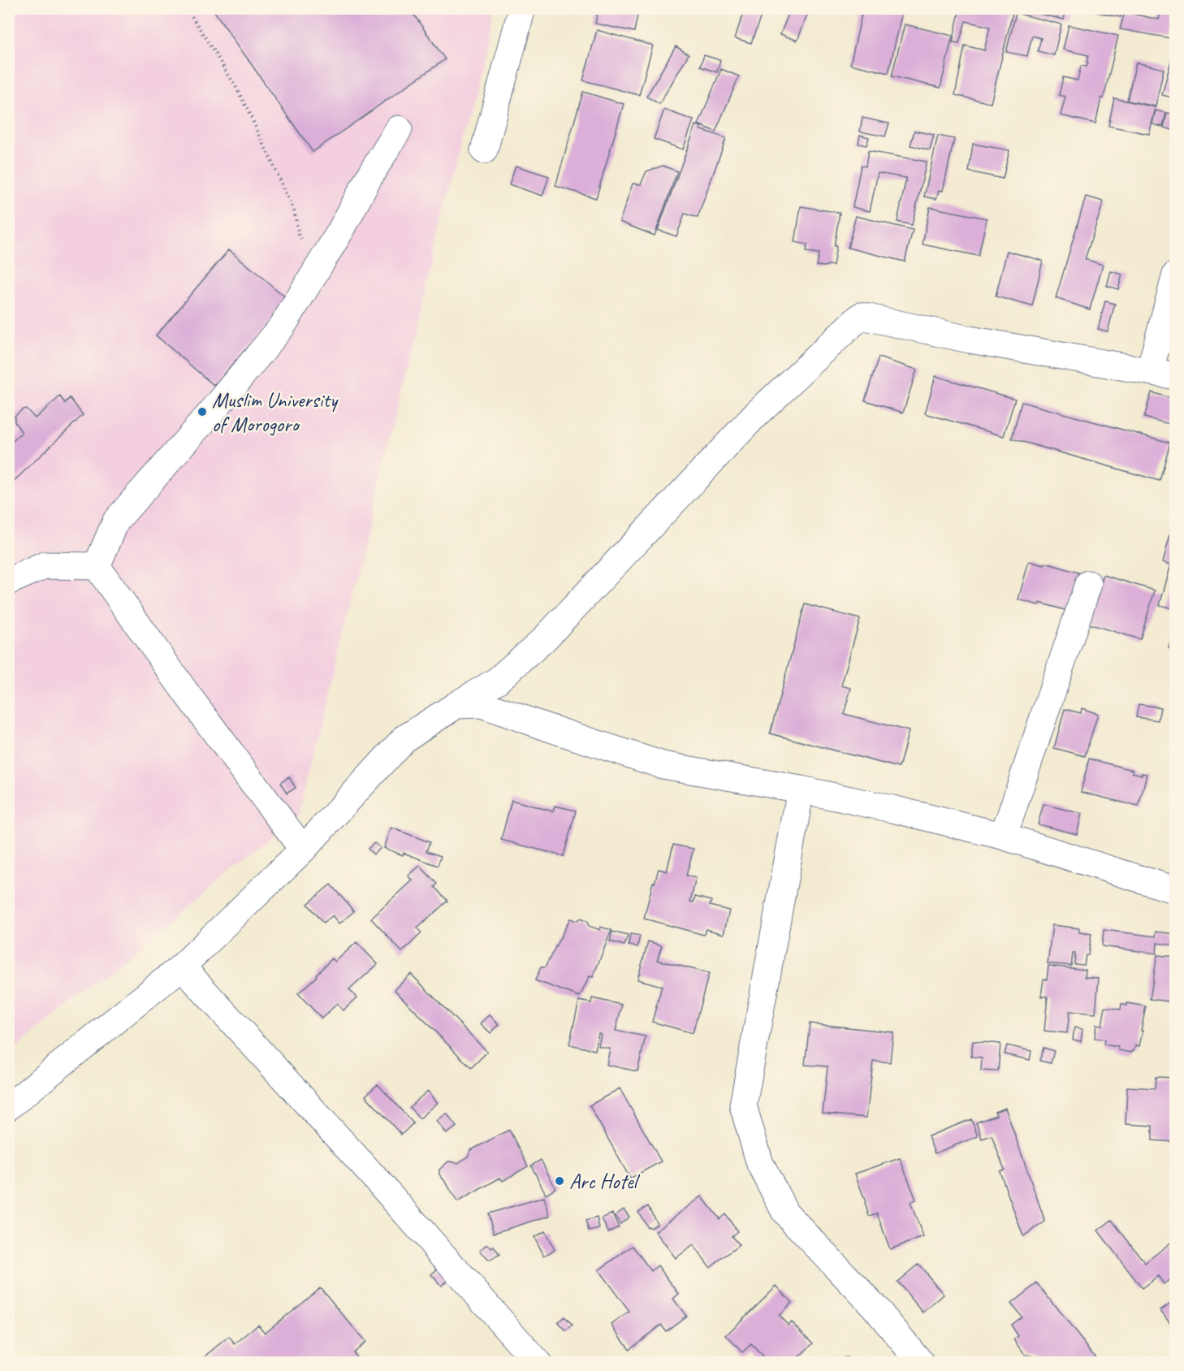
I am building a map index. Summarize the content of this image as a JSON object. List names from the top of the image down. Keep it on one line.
{"places":["Muslim University of Morogoro","Arc Hotel"]}
